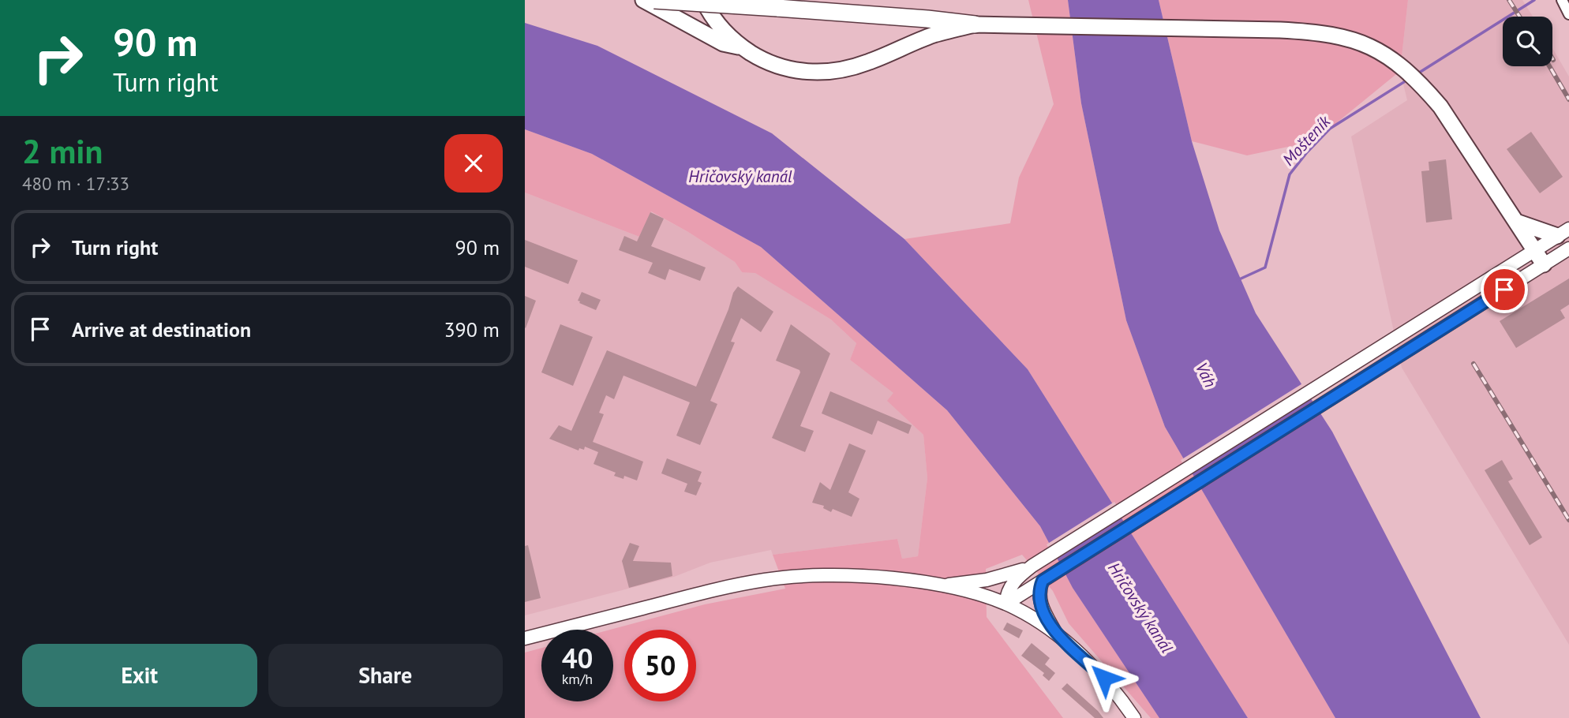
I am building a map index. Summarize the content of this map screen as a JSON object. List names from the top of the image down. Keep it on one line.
{"water":["Mošteník","Hričovský kanál","Váh"],"page":{"turn":["90 m","Turn right"],"heading":["2 min","480 m · 17:33"],"list":[{"name":"Turn right","value":"90 m"},{"name":"Arrive at destination","value":"390 m"}],"speed":"40 km/h","limit":"50","buttons":["Exit","Share"]}}
